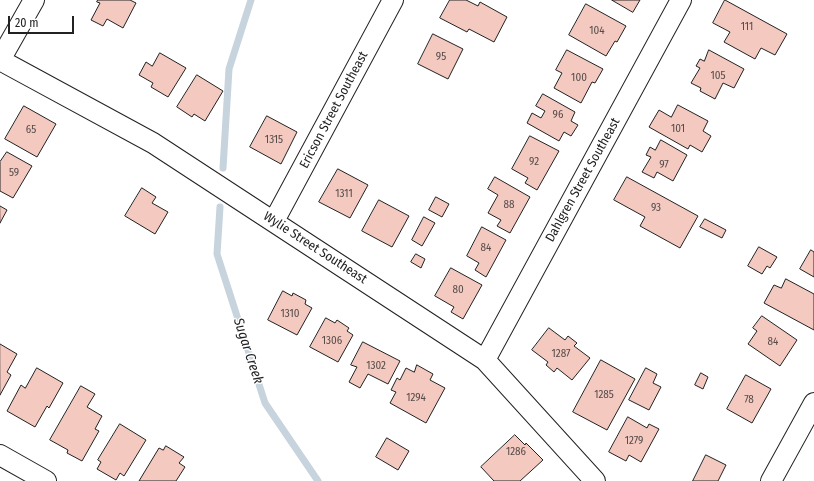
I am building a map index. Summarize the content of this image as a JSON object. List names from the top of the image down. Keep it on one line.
{"streets":{"street":["Ericson Street Southeast","Dahlgren Street Southeast","Wylie Street Southeast"]},"crossings":[["Ericson Street Southeast","Wylie Street Southeast"],["Dahlgren Street Southeast","Wylie Street Southeast"]],"water":["Sugar Creek"],"house_numbers":["111","104","95","105","100","96","101","65","1315","92","97","59","1311","88","93","84","80","1310","1306","84","1287","1302","1285","1294","78","1279","1286"],"scale_bar":"20 m"}
